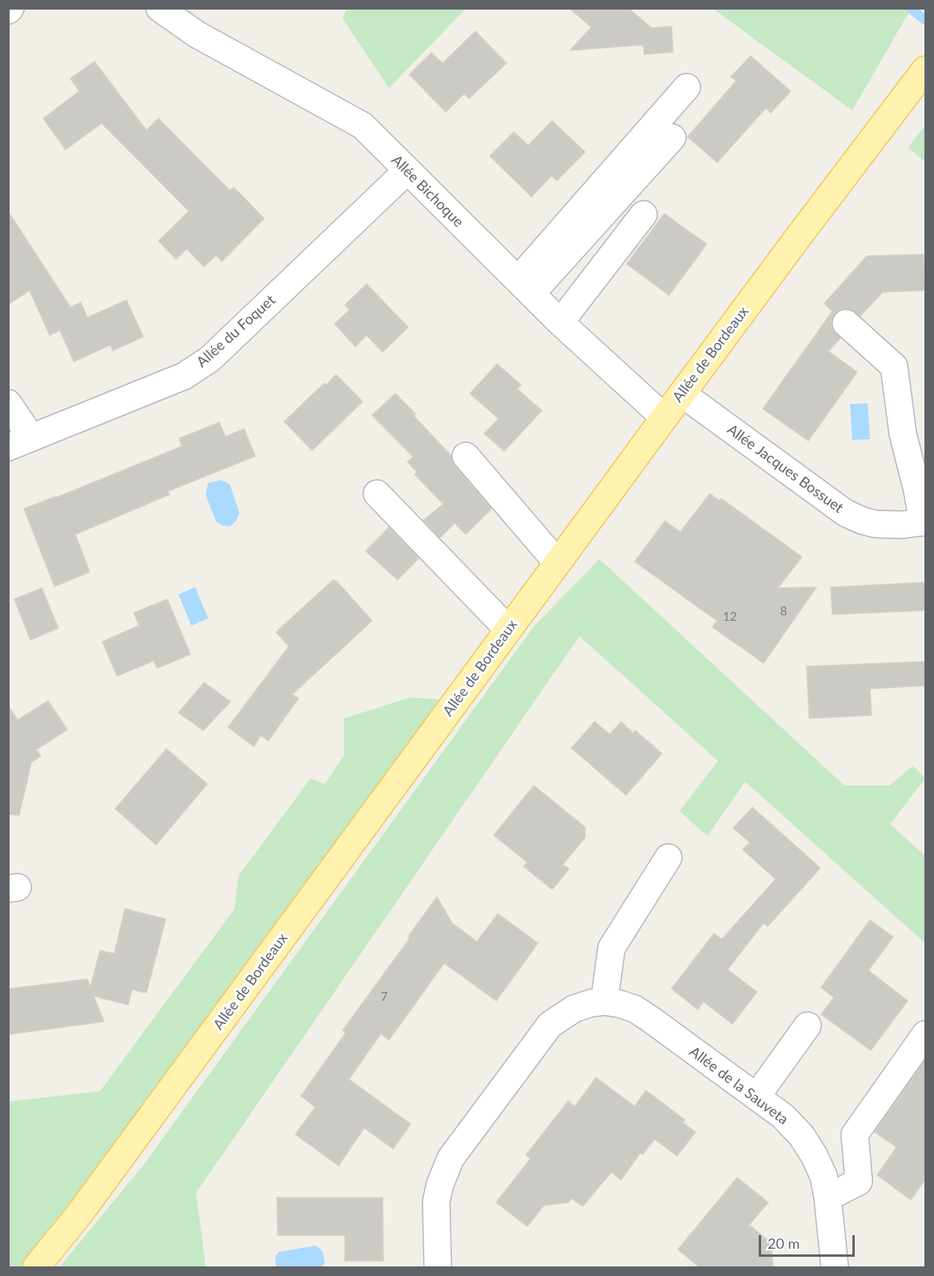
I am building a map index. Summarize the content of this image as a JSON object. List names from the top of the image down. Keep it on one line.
{"streets":{"main road":["Allée de Bordeaux"],"street":["Allée Bichoque","Allée du Foquet","Allée Jacques Bossuet","Allée de la Sauveta"]},"crossings":[["Allée Bichoque","Allée du Foquet"],["Allée Bichoque","Allée de Bordeaux"],["Allée de Bordeaux","Allée Jacques Bossuet"]],"house_numbers":["8","12","7"],"scale_bar":"20 m"}
